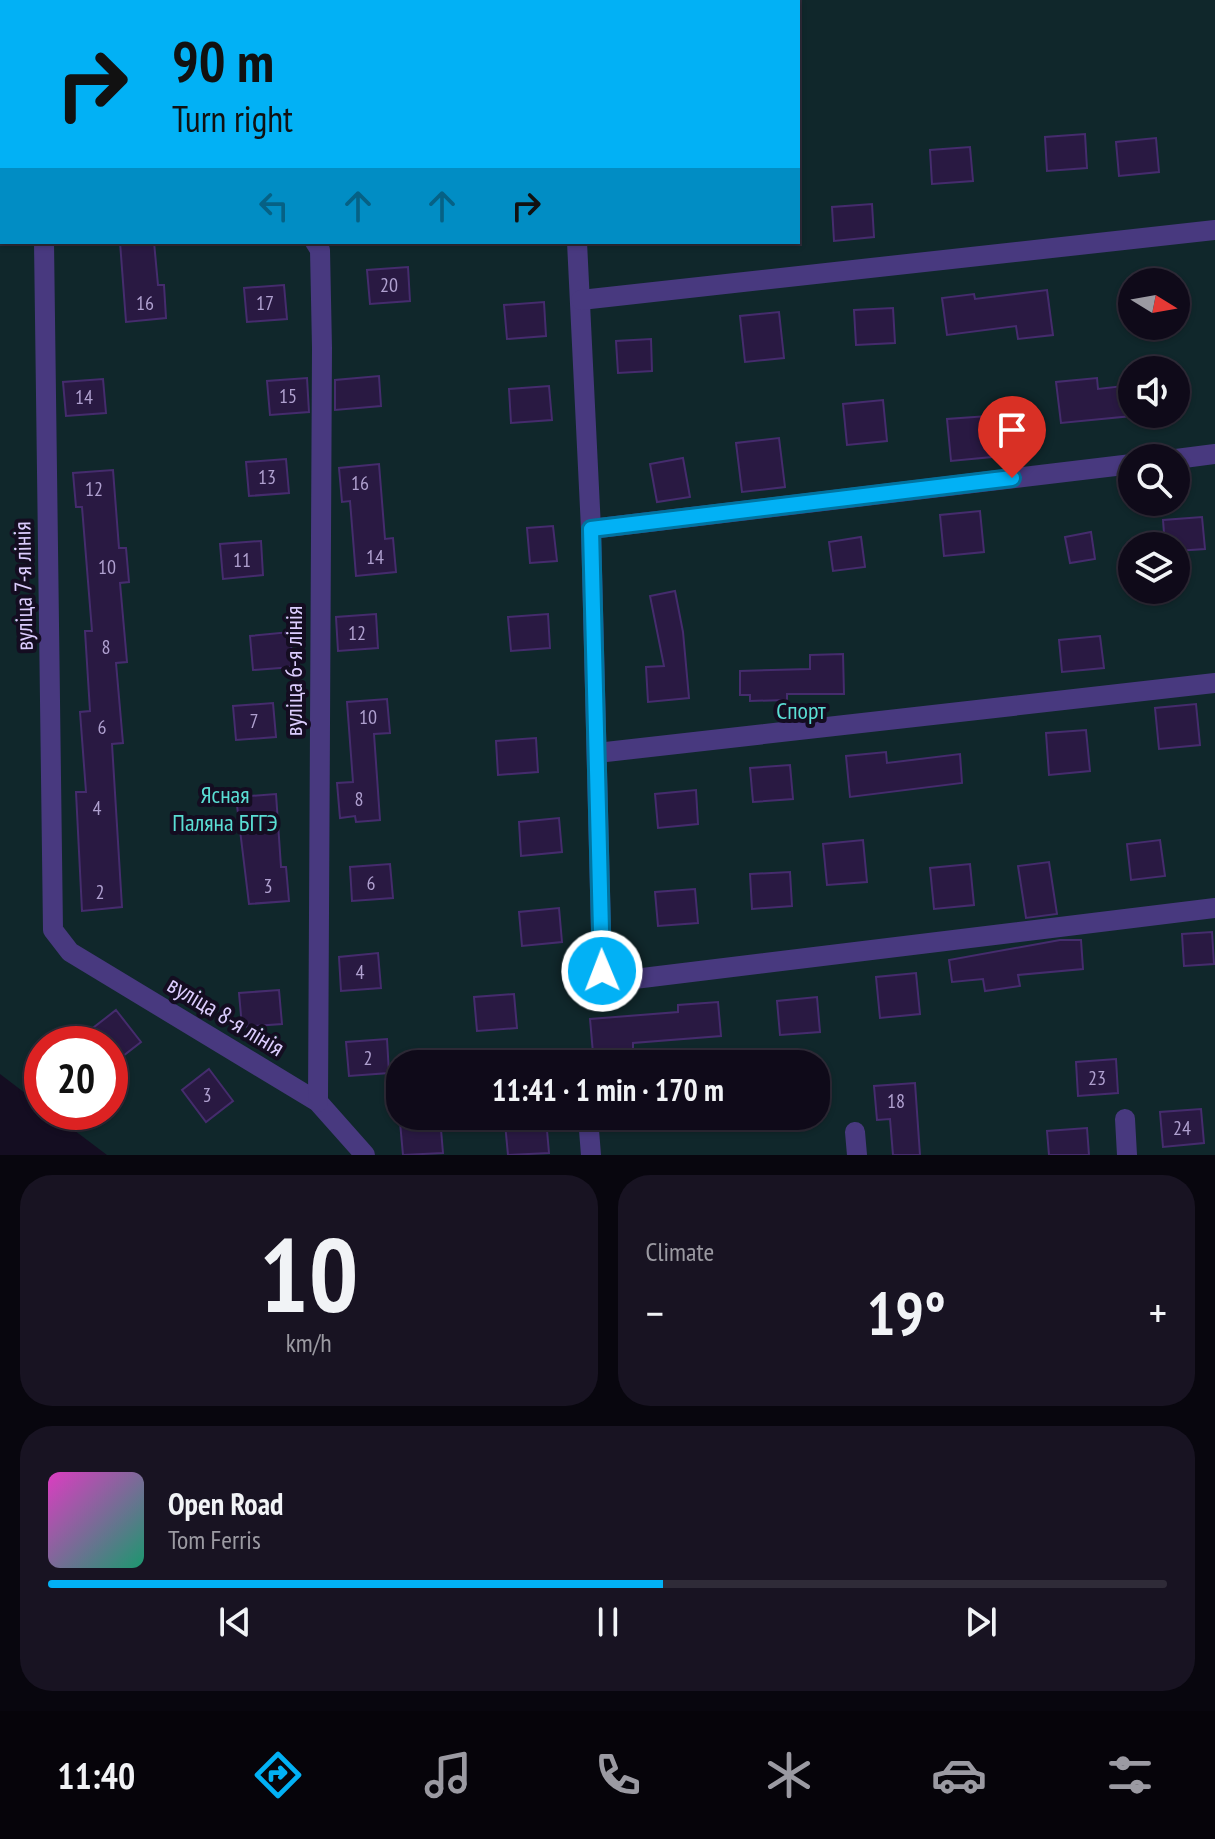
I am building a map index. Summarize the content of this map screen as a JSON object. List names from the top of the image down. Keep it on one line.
{"streets":{"street":["вуліца 7-я лінія","вуліца 6-я лінія","вуліца 8-я лінія"]},"crossings":[["вуліца 7-я лінія","вуліца 8-я лінія"],["вуліца 6-я лінія","вуліца 8-я лінія"]],"parks":["Спорт","Ясная Паляна БГГЭ"],"house_numbers":["20","16","17","15","14","13","16","12","14","11","10","12","8","10","7","6","8","4","6","3","2","4","2","23","3","18","24"],"north":"right","page":{"turn":["90 m","Turn right"],"limit":"20","trip":"11:41 · 1 min · 170 m","tile":[["10","km/h"],"Climate"],"heat":["−","19°","+"],"song":["Open Road","Tom Ferris"],"tabs":"11:40"}}
